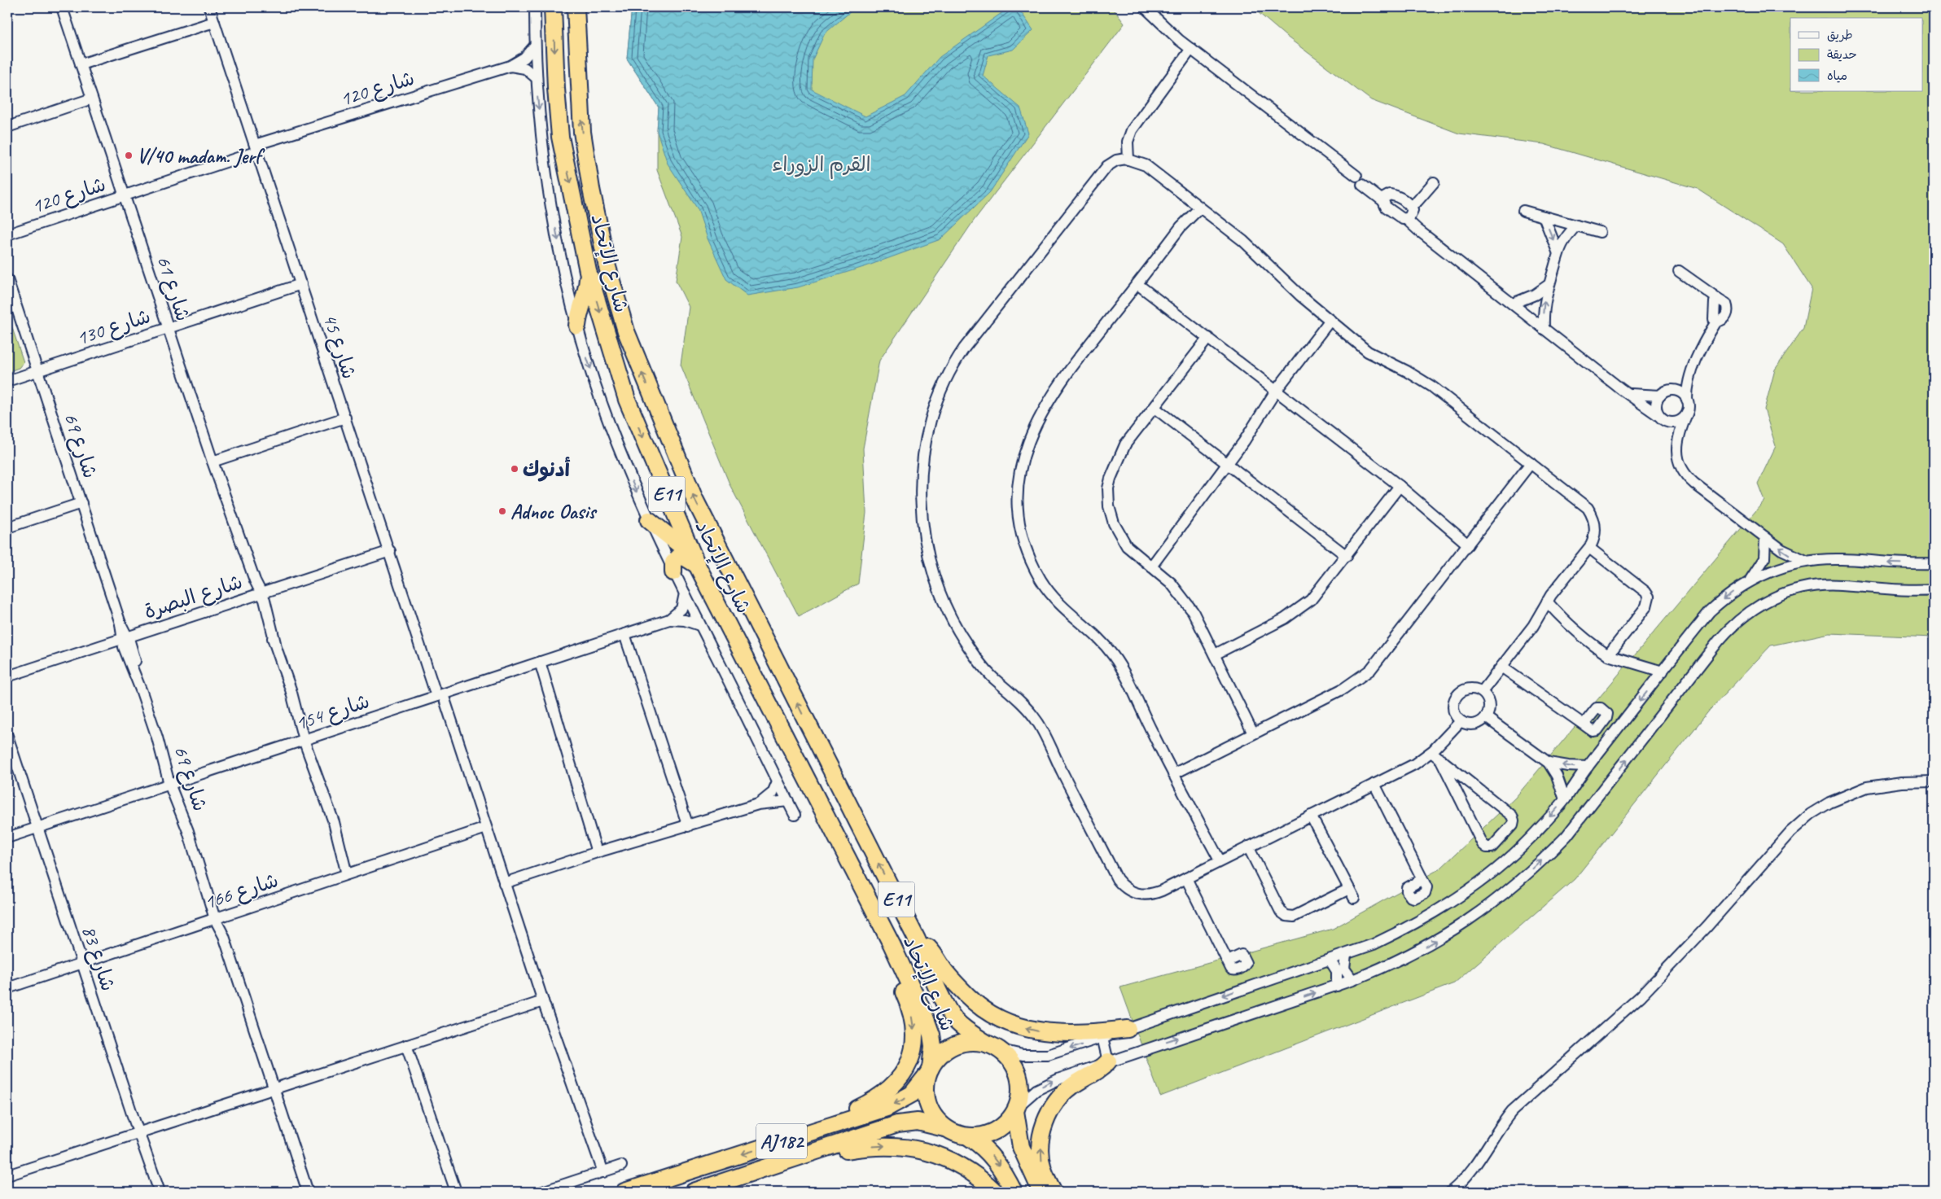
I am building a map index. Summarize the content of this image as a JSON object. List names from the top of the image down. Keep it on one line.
{"streets":{"highway":["شارع الإتحاد","E11","AJ182"],"street":["شارع 120","شارع 61","شارع 130","شارع 45","شارع 69","شارع البصرة","شارع 154","شارع 166","شارع 83"]},"crossings":[["شارع 120","شارع 61"],["شارع 120","شارع 45"],["شارع الإتحاد","AJ182"],["شارع 61","شارع 130"],["شارع 61","شارع البصرة"],["شارع 61","شارع 154"],["شارع 61","شارع 166"],["شارع 130","شارع 45"],["شارع 130","شارع 69"],["شارع 45","شارع البصرة"],["شارع 45","شارع 154"],["شارع 45","شارع 166"],["شارع 69","شارع البصرة"],["شارع 69","شارع 154"],["شارع 69","شارع 166"],["شارع 154","شارع 83"],["شارع 166","شارع 83"]],"parks":["القرم الزوراء"],"places":["V/40 madam. Jerf","أدنوك","Adnoc Oasis"],"legend":["طريق","حديقة","مياه"]}
